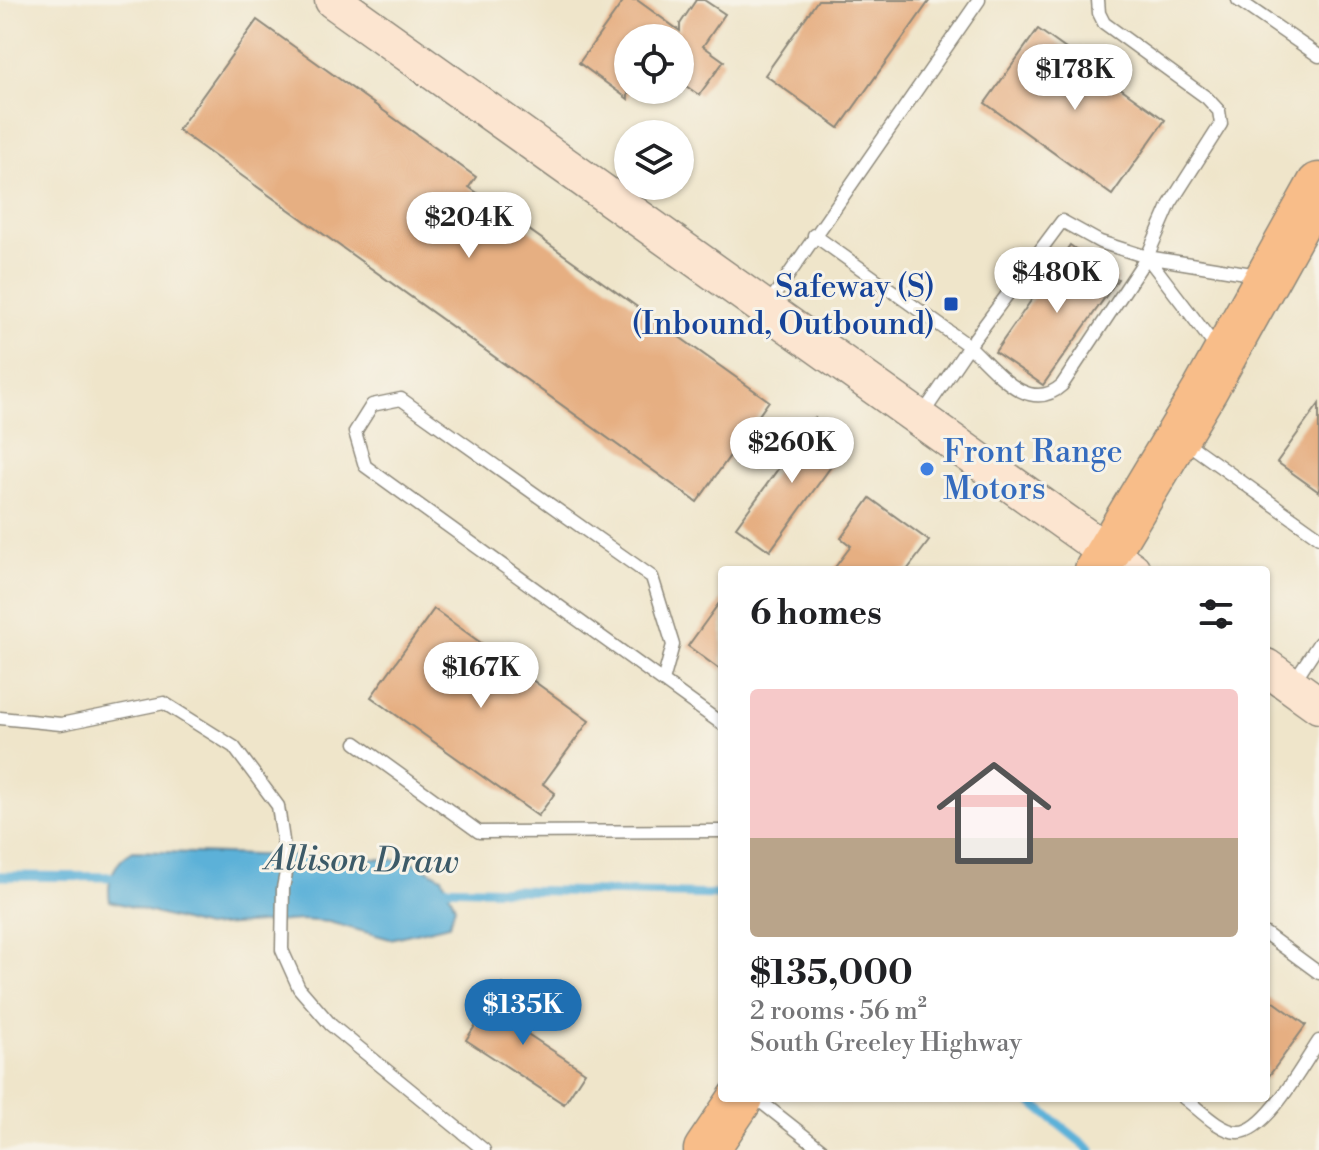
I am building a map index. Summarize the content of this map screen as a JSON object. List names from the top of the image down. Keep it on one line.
{"water":["Allison Draw"],"places":{"transit":["Safeway (S) (Inbound, Outbound)"],"other":["Front Range Motors"]},"page":{"price":["$178K","$204K","$480K","$260K","$167K","$135K"],"heading":"6 homes","list":[{"name":"$135,000","note":"2 rooms · 56 m² · South Greeley Highway"}]}}
